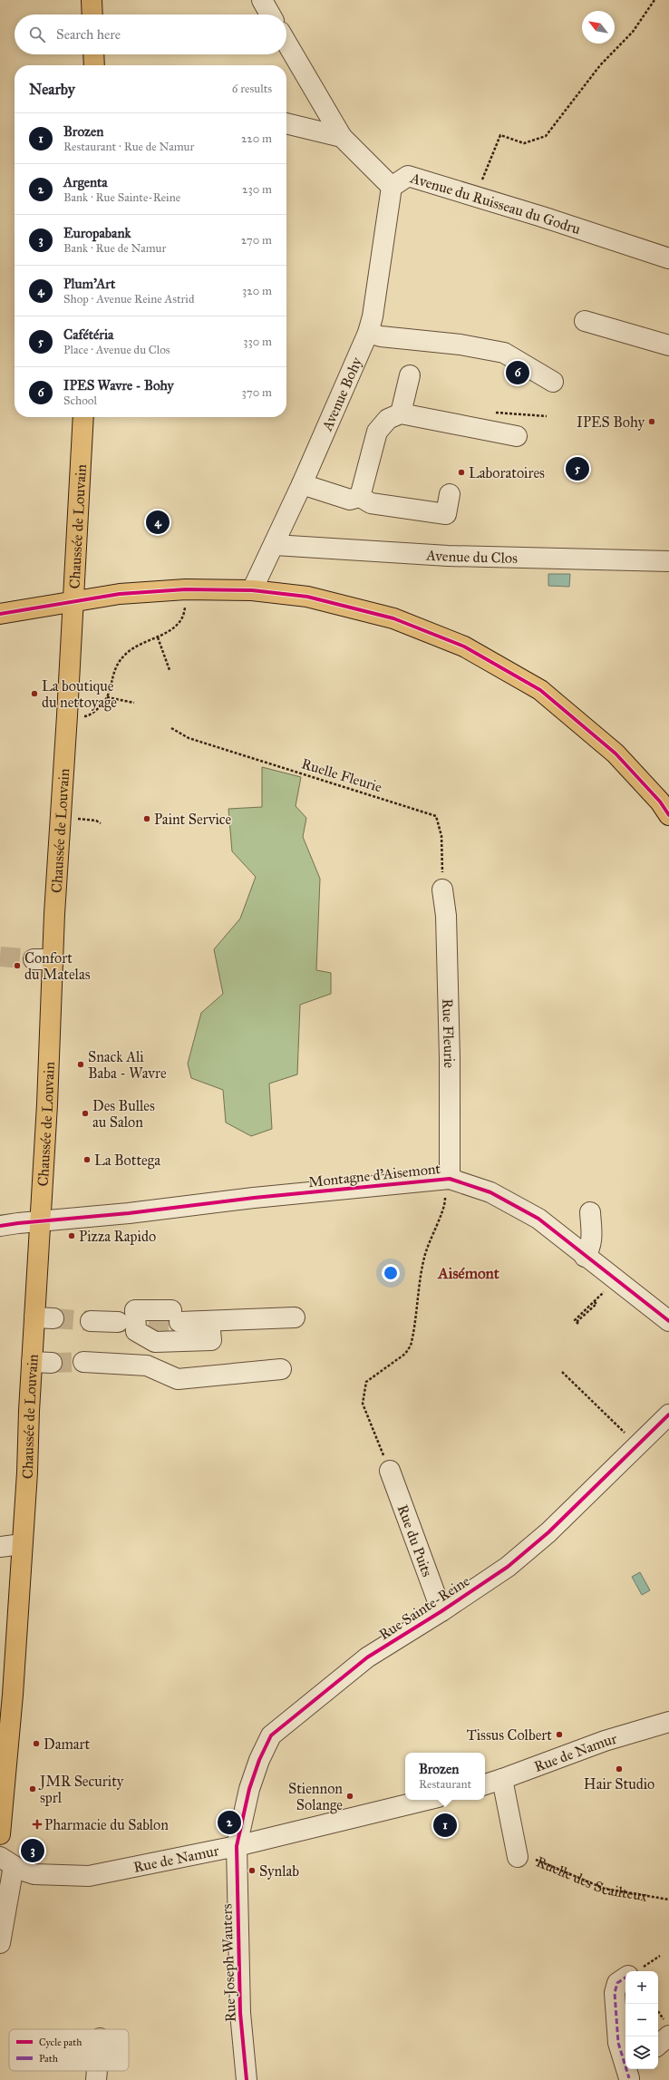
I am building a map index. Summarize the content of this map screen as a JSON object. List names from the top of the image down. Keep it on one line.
{"streets":{"main road":["Chaussée de Louvain"],"street":["Avenue du Ruisseau du Godru","Avenue Bohy","Avenue du Clos","Rue Fleurie","Montagne d'Aisemont","Rue du Puits","Rue Sainte-Reine","Rue de Namur","Ruelle des Scailteux","Rue Joseph Wauters"],"path":["Ruelle Fleurie"]},"crossings":[["Avenue du Ruisseau du Godru","Avenue Bohy"],["Avenue Bohy","Avenue du Clos"],["Chaussée de Louvain","Montagne d'Aisemont"],["Ruelle Fleurie","Rue Fleurie"],["Rue Fleurie","Montagne d'Aisemont"],["Rue du Puits","Rue Sainte-Reine"],["Rue Sainte-Reine","Rue de Namur"],["Rue Sainte-Reine","Rue Joseph Wauters"],["Rue de Namur","Ruelle des Scailteux"],["Rue de Namur","Rue Joseph Wauters"]],"districts":["Aisémont"],"places":{"other":["IPES Bohy","Laboratoires","La boutique du nettoyage","Paint Service","Confort du Matelas","Snack Ali Baba - Wavre","Des Bulles au Salon","La Bottega","Pizza Rapido","Tissus Colbert","Damart","Hair Studio","JMR Security sprl","Stiennon Solange","Synlab"],"health":["Pharmacie du Sablon"]},"legend":["Cycle path","Path"],"north":"top left","page":{"search":"Search here","heading":["Nearby","6 results"],"list":[{"mark":"1","name":"Brozen","note":"Restaurant · Rue de Namur","value":"220 m"},{"mark":"2","name":"Argenta","note":"Bank · Rue Sainte-Reine","value":"230 m"},{"mark":"3","name":"Europabank","note":"Bank · Rue de Namur","value":"270 m"},{"mark":"4","name":"Plum'Art","note":"Shop · Avenue Reine Astrid","value":"320 m"},{"mark":"5","name":"Cafétéria","note":"Place · Avenue du Clos","value":"330 m"},{"mark":"6","name":"IPES Wavre - Bohy","note":"School","value":"370 m"}],"pins":["6","5","4","2","1","3"],"popup":["Brozen","Restaurant"],"map_buttons":["+","−"]}}
